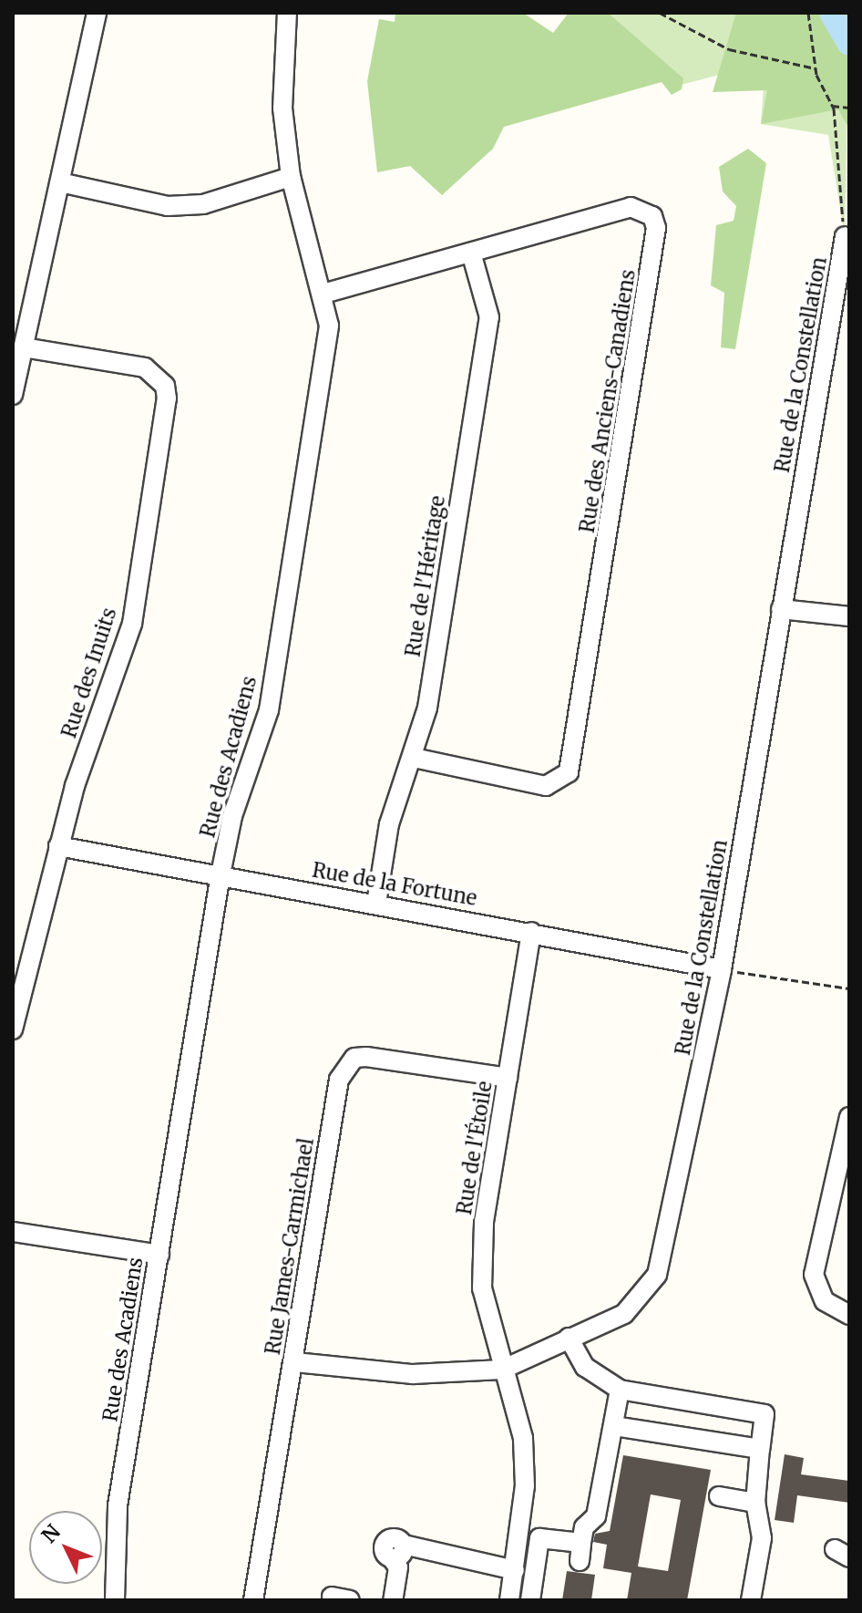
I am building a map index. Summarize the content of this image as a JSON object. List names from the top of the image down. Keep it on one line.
{"streets":{"street":["Rue de la Constellation","Rue des Anciens-Canadiens","Rue de l'Héritage","Rue des Inuits","Rue des Acadiens","Rue de la Fortune","Rue de l'Étoile","Rue James-Carmichael"]},"crossings":[["Rue de la Constellation","Rue de la Fortune"],["Rue de la Constellation","Rue de l'Étoile"],["Rue de la Constellation","Rue James-Carmichael"],["Rue des Anciens-Canadiens","Rue de l'Héritage"],["Rue des Anciens-Canadiens","Rue des Acadiens"],["Rue de l'Héritage","Rue de la Fortune"],["Rue des Inuits","Rue de la Fortune"],["Rue des Acadiens","Rue de la Fortune"],["Rue de la Fortune","Rue de l'Étoile"],["Rue de l'Étoile","Rue James-Carmichael"]],"north":"top left"}
